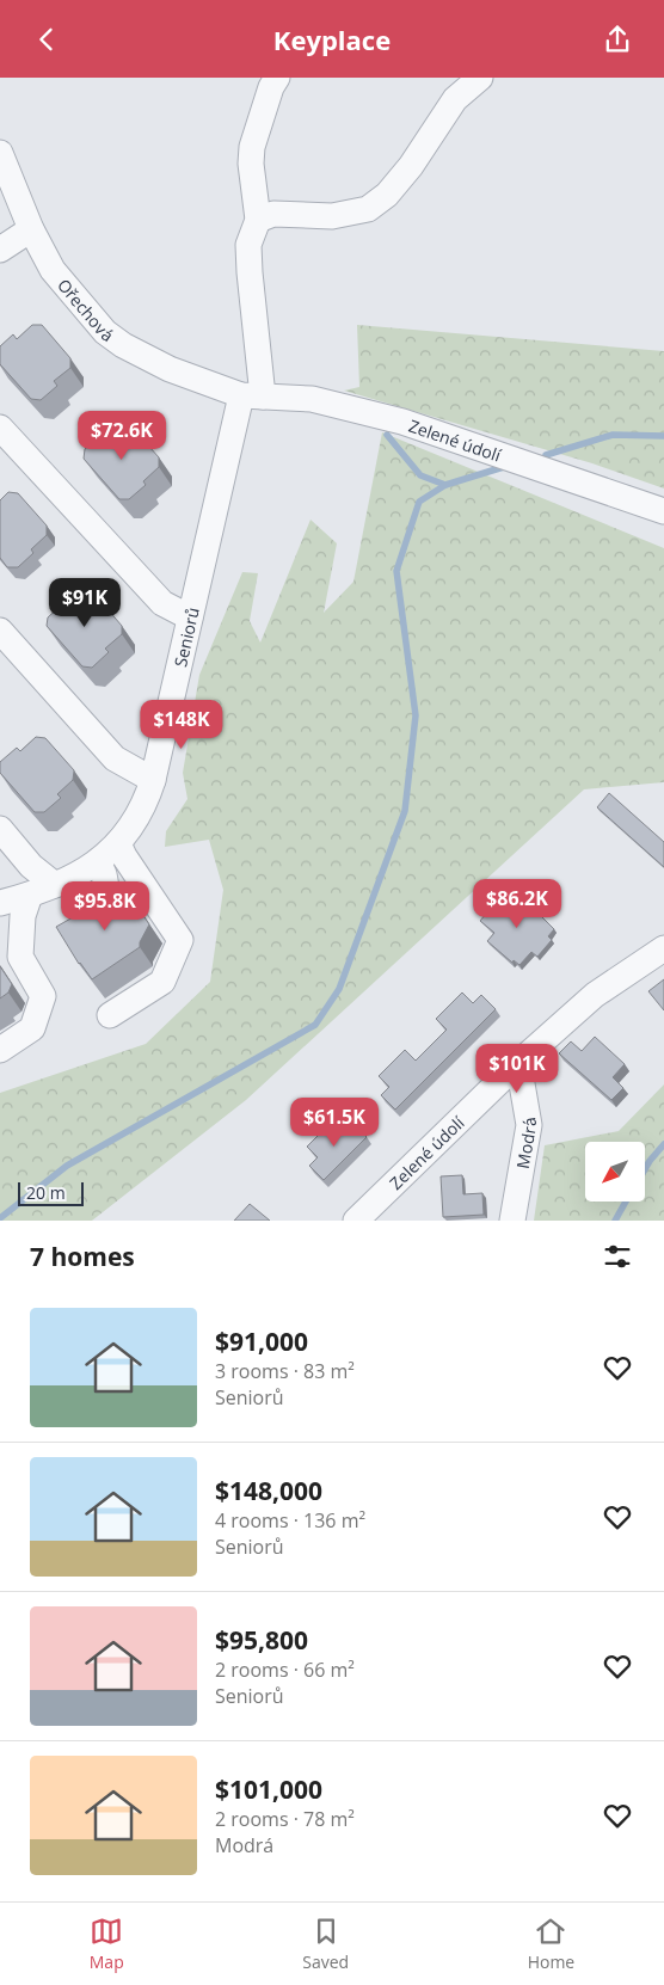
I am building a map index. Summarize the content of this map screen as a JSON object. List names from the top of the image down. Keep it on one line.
{"streets":{"street":["Ořechová","Zelené údolí","Seniorů","Modrá"]},"crossings":[["Ořechová","Zelené údolí"],["Ořechová","Seniorů"],["Zelené údolí","Seniorů"],["Zelené údolí","Modrá"]],"scale_bar":"20 m","north":"bottom left","page":{"header":"Keyplace","price":["$72.6K","$91K","$148K","$86.2K","$95.8K","$101K","$61.5K"],"scale":"20 m","heading":"7 homes","list":[{"name":"$91,000","note":"3 rooms · 83 m² · Seniorů"},{"name":"$148,000","note":"4 rooms · 136 m² · Seniorů"},{"name":"$95,800","note":"2 rooms · 66 m² · Seniorů"},{"name":"$101,000","note":"2 rooms · 78 m² · Modrá"}],"tabs":["Map","Saved","Home"]}}
